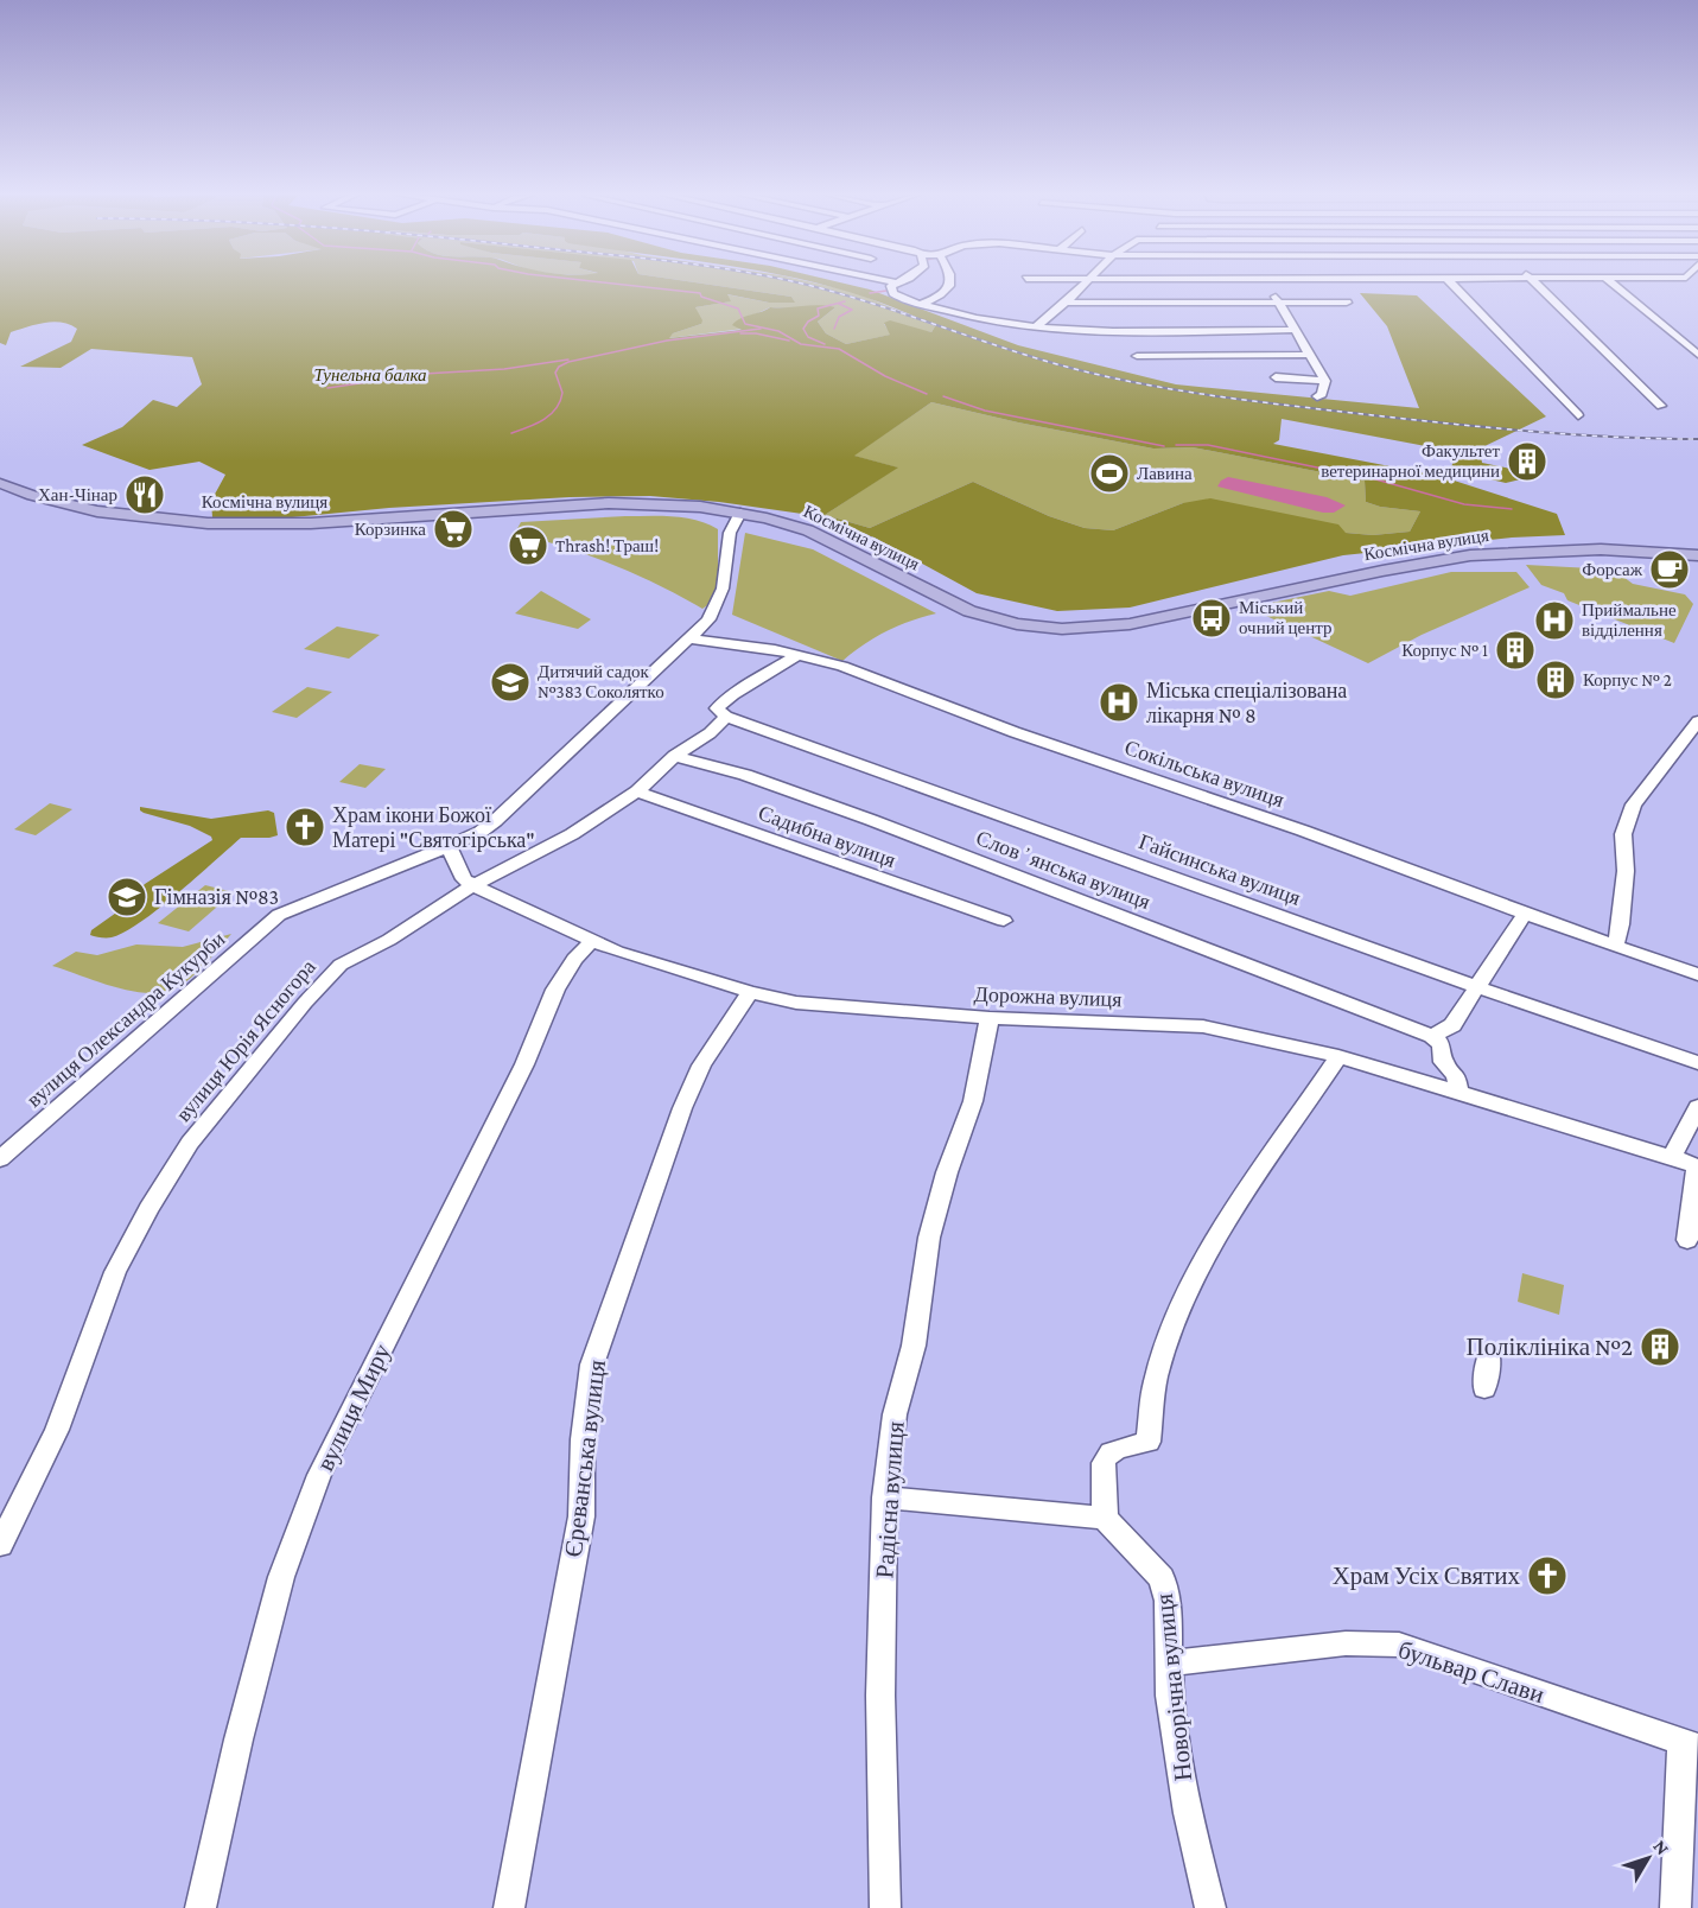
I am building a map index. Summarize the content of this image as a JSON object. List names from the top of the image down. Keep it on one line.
{"streets":{"main road":["Космічна вулиця"],"street":["Сокільська вулиця","Садибна вулиця","Словʼянська вулиця","Гайсинська вулиця","Дорожна вулиця","вулиця Олександра Кукурби","вулиця Юрія Ясногора","вулиця Миру","Єреванська вулиця","Радісна вулиця","бульвар Слави","Новорічна вулиця"]},"crossings":[["Космічна вулиця","вулиця Олександра Кукурби"],["Сокільська вулиця","вулиця Олександра Кукурби"],["Сокільська вулиця","вулиця Юрія Ясногора"],["Садибна вулиця","вулиця Юрія Ясногора"],["Словʼянська вулиця","вулиця Юрія Ясногора"],["Гайсинська вулиця","вулиця Юрія Ясногора"],["Дорожна вулиця","вулиця Олександра Кукурби"],["Дорожна вулиця","вулиця Юрія Ясногора"],["Дорожна вулиця","вулиця Миру"],["Дорожна вулиця","Єреванська вулиця"],["Дорожна вулиця","Радісна вулиця"],["бульвар Слави","Новорічна вулиця"]],"parks":["Тунельна балка"],"places":{"building":["Факультет ветеринарної медицини","Корпус № 1","Корпус № 2","Поліклініка №2"],"sports":["Лавина"],"restaurant":["Хан-Чінар"],"supermarket":["Корзинка","Thrash! Траш!"],"cafe":["Форсаж"],"bus stop":["Міський очний центр"],"hospital":["Приймальне відділення","Міська спеціалізована лікарня № 8"],"school or university":["Дитячий садок №383 Соколятко","Гімназія №83"],"church":["Храм ікони Божої Матері \"Святогірська\"","Храм Усіх Святих"]},"north":"top right"}
